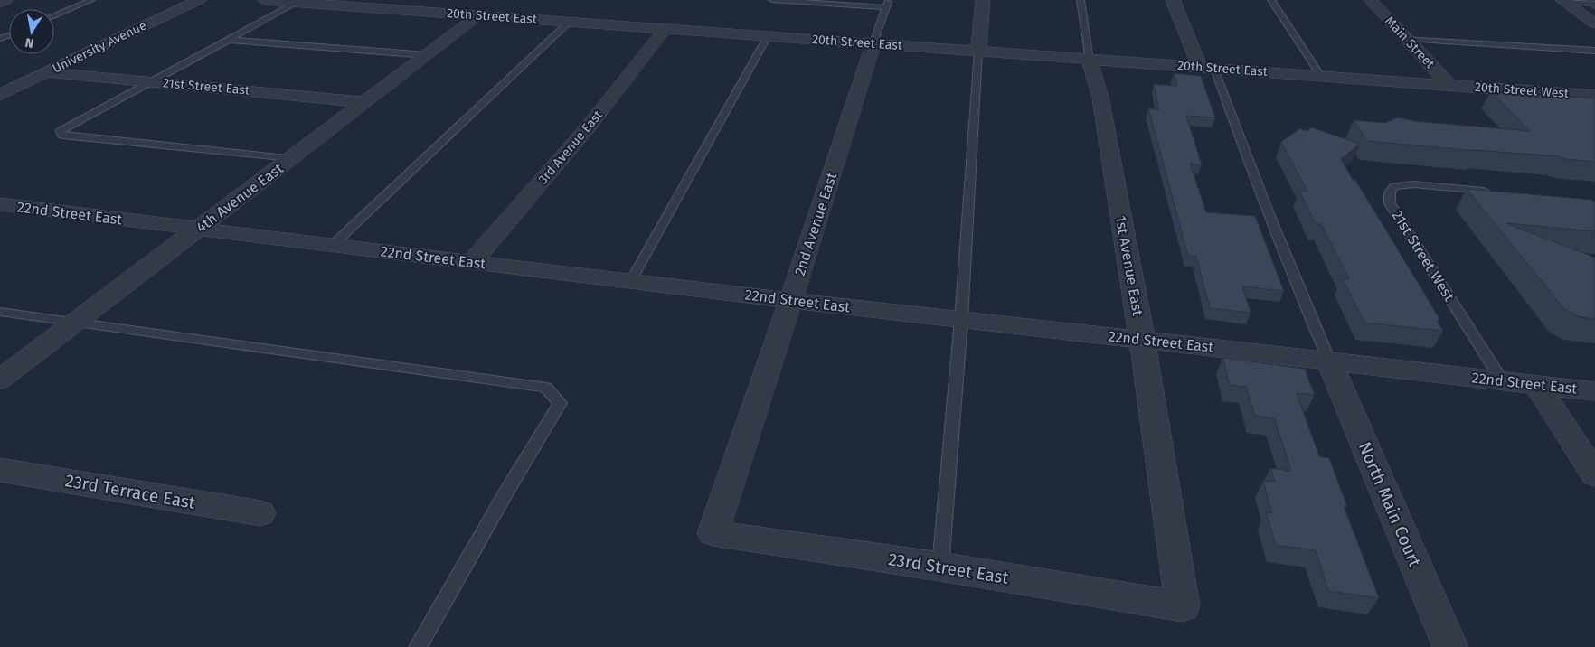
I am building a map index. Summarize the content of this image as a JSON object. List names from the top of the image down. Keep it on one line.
{"streets":{"street":["20th Street East","Main Street","University Avenue","21st Street East","20th Street West","3rd Avenue East","4th Avenue East","22nd Street East","2nd Avenue East","1st Avenue East","23rd Terrace East","North Main Court","23rd Street East"],"lane":["21st Street West"]},"crossings":[["20th Street East","Main Street"],["20th Street East","20th Street West"],["20th Street East","3rd Avenue East"],["20th Street East","4th Avenue East"],["20th Street East","2nd Avenue East"],["20th Street East","1st Avenue East"],["Main Street","20th Street West"],["University Avenue","21st Street East"],["21st Street East","4th Avenue East"],["3rd Avenue East","22nd Street East"],["4th Avenue East","22nd Street East"],["22nd Street East","2nd Avenue East"],["22nd Street East","21st Street West"],["22nd Street East","1st Avenue East"],["22nd Street East","North Main Court"],["2nd Avenue East","23rd Street East"],["1st Avenue East","23rd Street East"]],"north":"bottom"}
